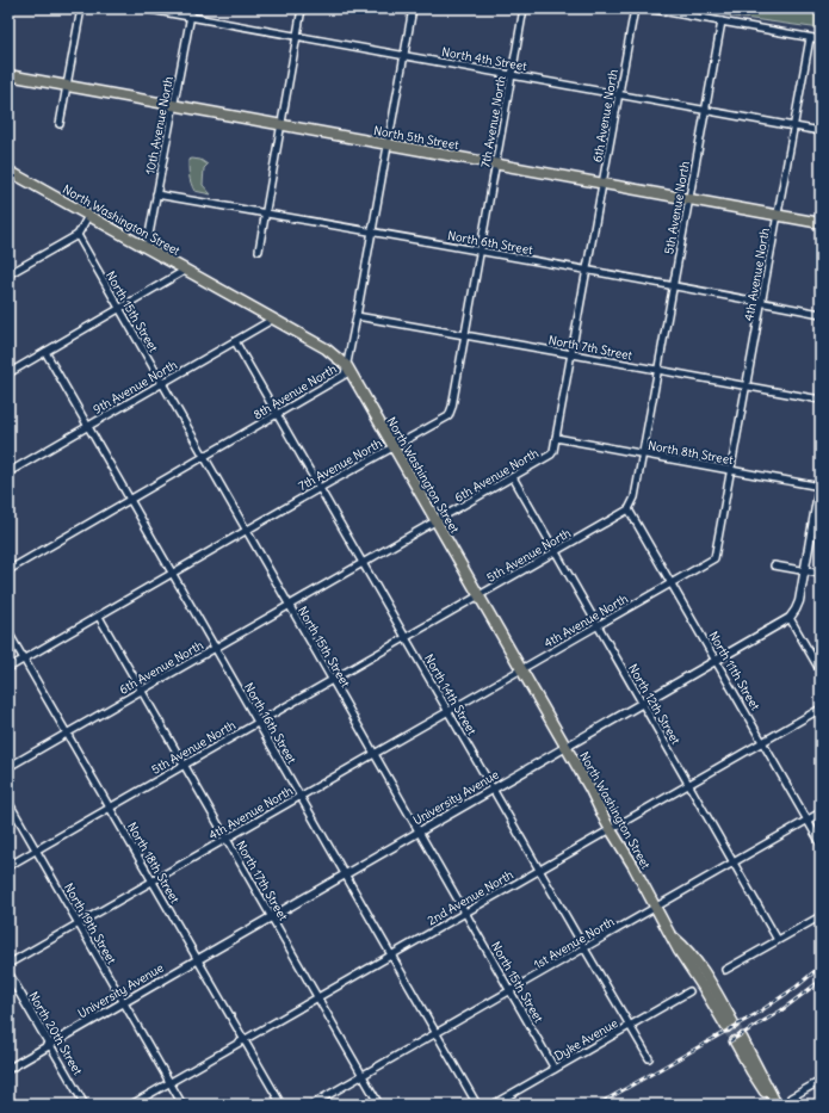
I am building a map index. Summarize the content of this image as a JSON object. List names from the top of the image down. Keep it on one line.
{"streets":{"main road":["North 5th Street","North Washington Street"],"street":["North 4th Street","6th Avenue North","7th Avenue North","10th Avenue North","5th Avenue North","North 6th Street","4th Avenue North","North 15th Street","North 7th Street","9th Avenue North","8th Avenue North","North 8th Street","North 11th Street","North 14th Street","North 12th Street","North 16th Street","University Avenue","North 18th Street","North 17th Street","2nd Avenue North","North 19th Street","1st Avenue North","North 20th Street","Dyke Avenue"]},"crossings":[["North 4th Street","6th Avenue North"],["North 4th Street","7th Avenue North"],["North 4th Street","10th Avenue North"],["North 4th Street","5th Avenue North"],["North 4th Street","4th Avenue North"],["North 4th Street","8th Avenue North"],["6th Avenue North","North 5th Street"],["6th Avenue North","North Washington Street"],["6th Avenue North","North 6th Street"],["6th Avenue North","North 15th Street"],["6th Avenue North","North 7th Street"],["6th Avenue North","North 8th Street"],["6th Avenue North","North 14th Street"],["6th Avenue North","North 12th Street"],["6th Avenue North","North 16th Street"],["6th Avenue North","North 18th Street"],["6th Avenue North","North 17th Street"],["7th Avenue North","North 5th Street"],["7th Avenue North","North Washington Street"],["7th Avenue North","North 6th Street"],["7th Avenue North","North 15th Street"],["7th Avenue North","North 7th Street"],["7th Avenue North","North 14th Street"],["7th Avenue North","North 16th Street"],["7th Avenue North","North 18th Street"],["7th Avenue North","North 17th Street"],["10th Avenue North","North 5th Street"],["10th Avenue North","North Washington Street"],["10th Avenue North","North 6th Street"],["North 5th Street","5th Avenue North"],["North 5th Street","4th Avenue North"],["North 5th Street","8th Avenue North"],["5th Avenue North","North Washington Street"],["5th Avenue North","North 6th Street"],["5th Avenue North","North 15th Street"],["5th Avenue North","North 7th Street"],["5th Avenue North","North 8th Street"],["5th Avenue North","North 11th Street"],["5th Avenue North","North 14th Street"],["5th Avenue North","North 12th Street"],["5th Avenue North","North 16th Street"],["5th Avenue North","North 18th Street"],["5th Avenue North","North 17th Street"],["5th Avenue North","North 19th Street"],["North Washington Street","4th Avenue North"],["North Washington Street","9th Avenue North"],["North Washington Street","8th Avenue North"],["North Washington Street","University Avenue"],["North Washington Street","2nd Avenue North"],["North Washington Street","1st Avenue North"],["North 6th Street","4th Avenue North"],["North 6th Street","8th Avenue North"],["4th Avenue North","North 15th Street"],["4th Avenue North","North 7th Street"],["4th Avenue North","North 8th Street"],["4th Avenue North","North 11th Street"],["4th Avenue North","North 14th Street"],["4th Avenue North","North 12th Street"],["4th Avenue North","North 16th Street"],["4th Avenue North","North 18th Street"],["4th Avenue North","North 17th Street"],["4th Avenue North","North 19th Street"],["North 15th Street","9th Avenue North"],["North 15th Street","8th Avenue North"],["North 15th Street","University Avenue"],["North 15th Street","2nd Avenue North"],["North 15th Street","1st Avenue North"],["North 15th Street","Dyke Avenue"],["North 7th Street","8th Avenue North"],["9th Avenue North","North 14th Street"],["9th Avenue North","North 16th Street"],["8th Avenue North","North 14th Street"],["8th Avenue North","North 16th Street"],["North 11th Street","University Avenue"],["North 11th Street","2nd Avenue North"],["North 11th Street","1st Avenue North"],["North 14th Street","University Avenue"],["North 14th Street","2nd Avenue North"],["North 14th Street","1st Avenue North"],["North 14th Street","Dyke Avenue"],["North 12th Street","University Avenue"],["North 12th Street","2nd Avenue North"],["North 12th Street","1st Avenue North"],["North 16th Street","University Avenue"],["North 16th Street","2nd Avenue North"],["North 16th Street","1st Avenue North"],["University Avenue","North 18th Street"],["University Avenue","North 17th Street"],["University Avenue","North 19th Street"],["University Avenue","North 20th Street"],["North 18th Street","2nd Avenue North"],["North 17th Street","2nd Avenue North"],["North 17th Street","1st Avenue North"],["2nd Avenue North","North 19th Street"]]}
